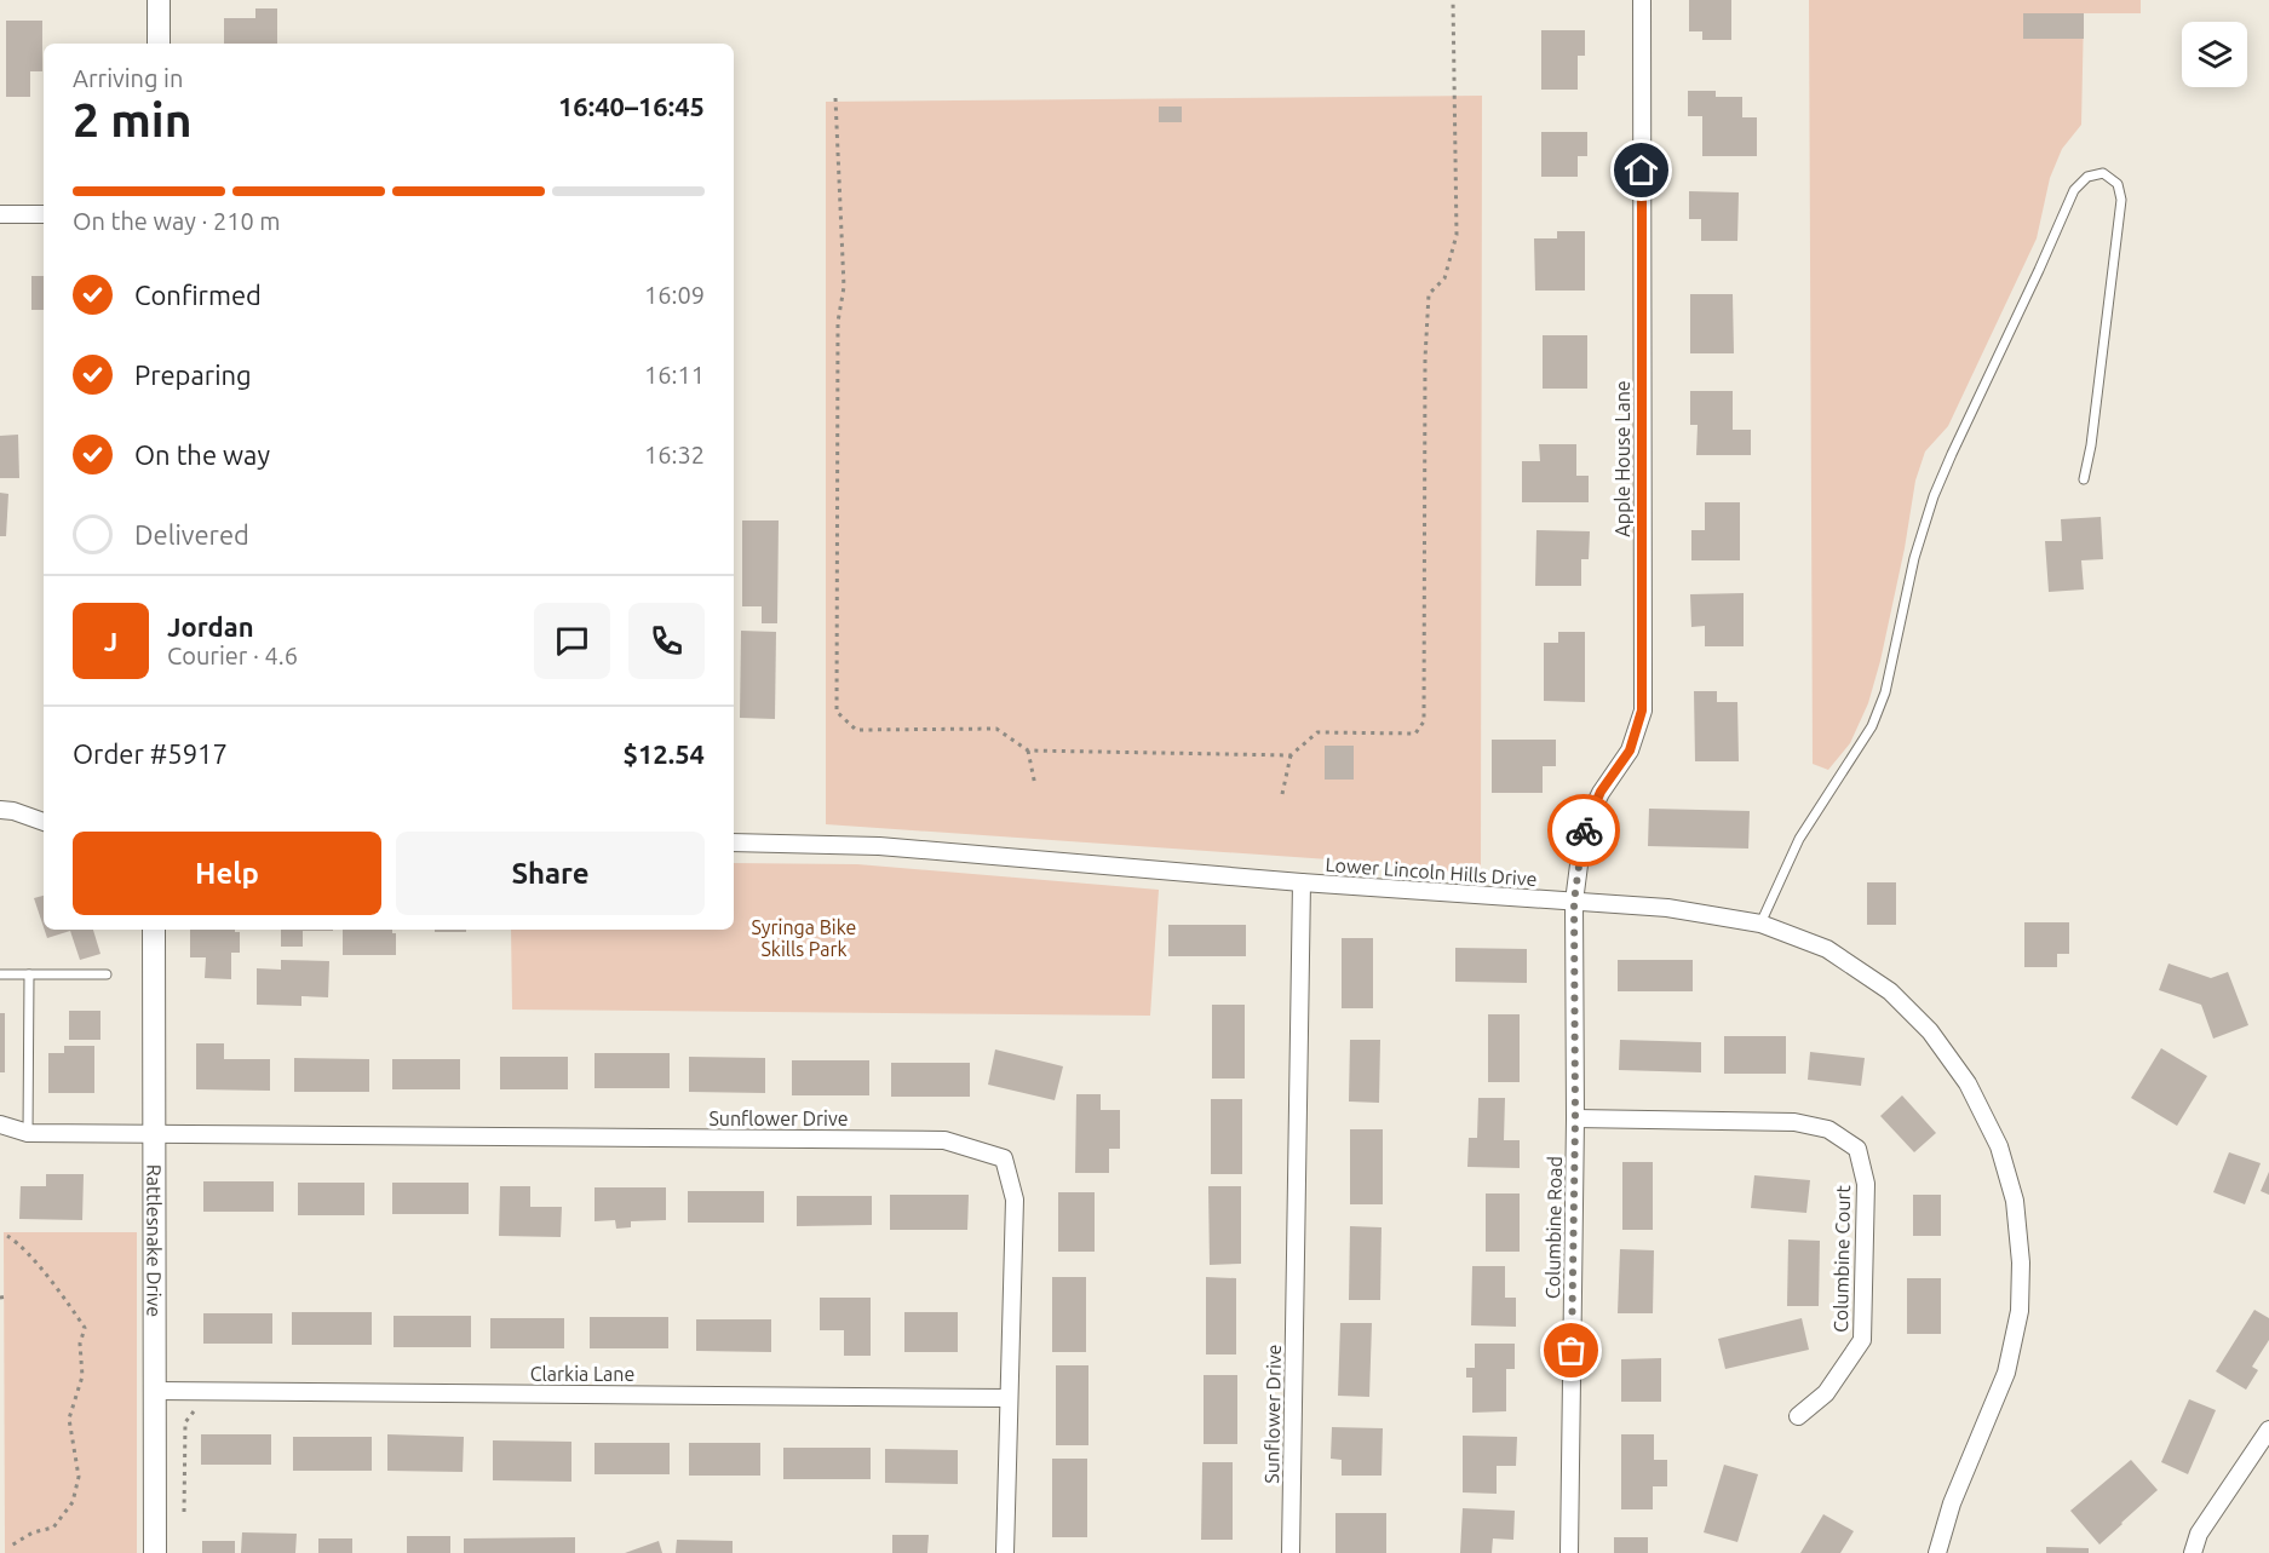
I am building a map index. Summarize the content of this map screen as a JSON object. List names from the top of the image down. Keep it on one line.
{"streets":{"street":["Apple House Lane","Lower Lincoln Hills Drive","Sunflower Drive","Columbine Road","Rattlesnake Drive","Columbine Court","Clarkia Lane"]},"crossings":[["Apple House Lane","Lower Lincoln Hills Drive"],["Apple House Lane","Columbine Road"],["Lower Lincoln Hills Drive","Sunflower Drive"],["Lower Lincoln Hills Drive","Columbine Road"],["Sunflower Drive","Rattlesnake Drive"],["Sunflower Drive","Clarkia Lane"],["Columbine Road","Columbine Court"],["Rattlesnake Drive","Clarkia Lane"]],"parks":["Syringa Bike Skills Park"],"page":{"heading":["2 min","Arriving in","16:40–16:45"],"panel":["Jordan","Courier · 4.6","Order #5917","$12.54"],"bar":"On the way · 210 m","list":[["Confirmed","16:09"],["Preparing","16:11"],["On the way","16:32"],"Delivered"],"round":"J","buttons":["Help","Share"]}}
